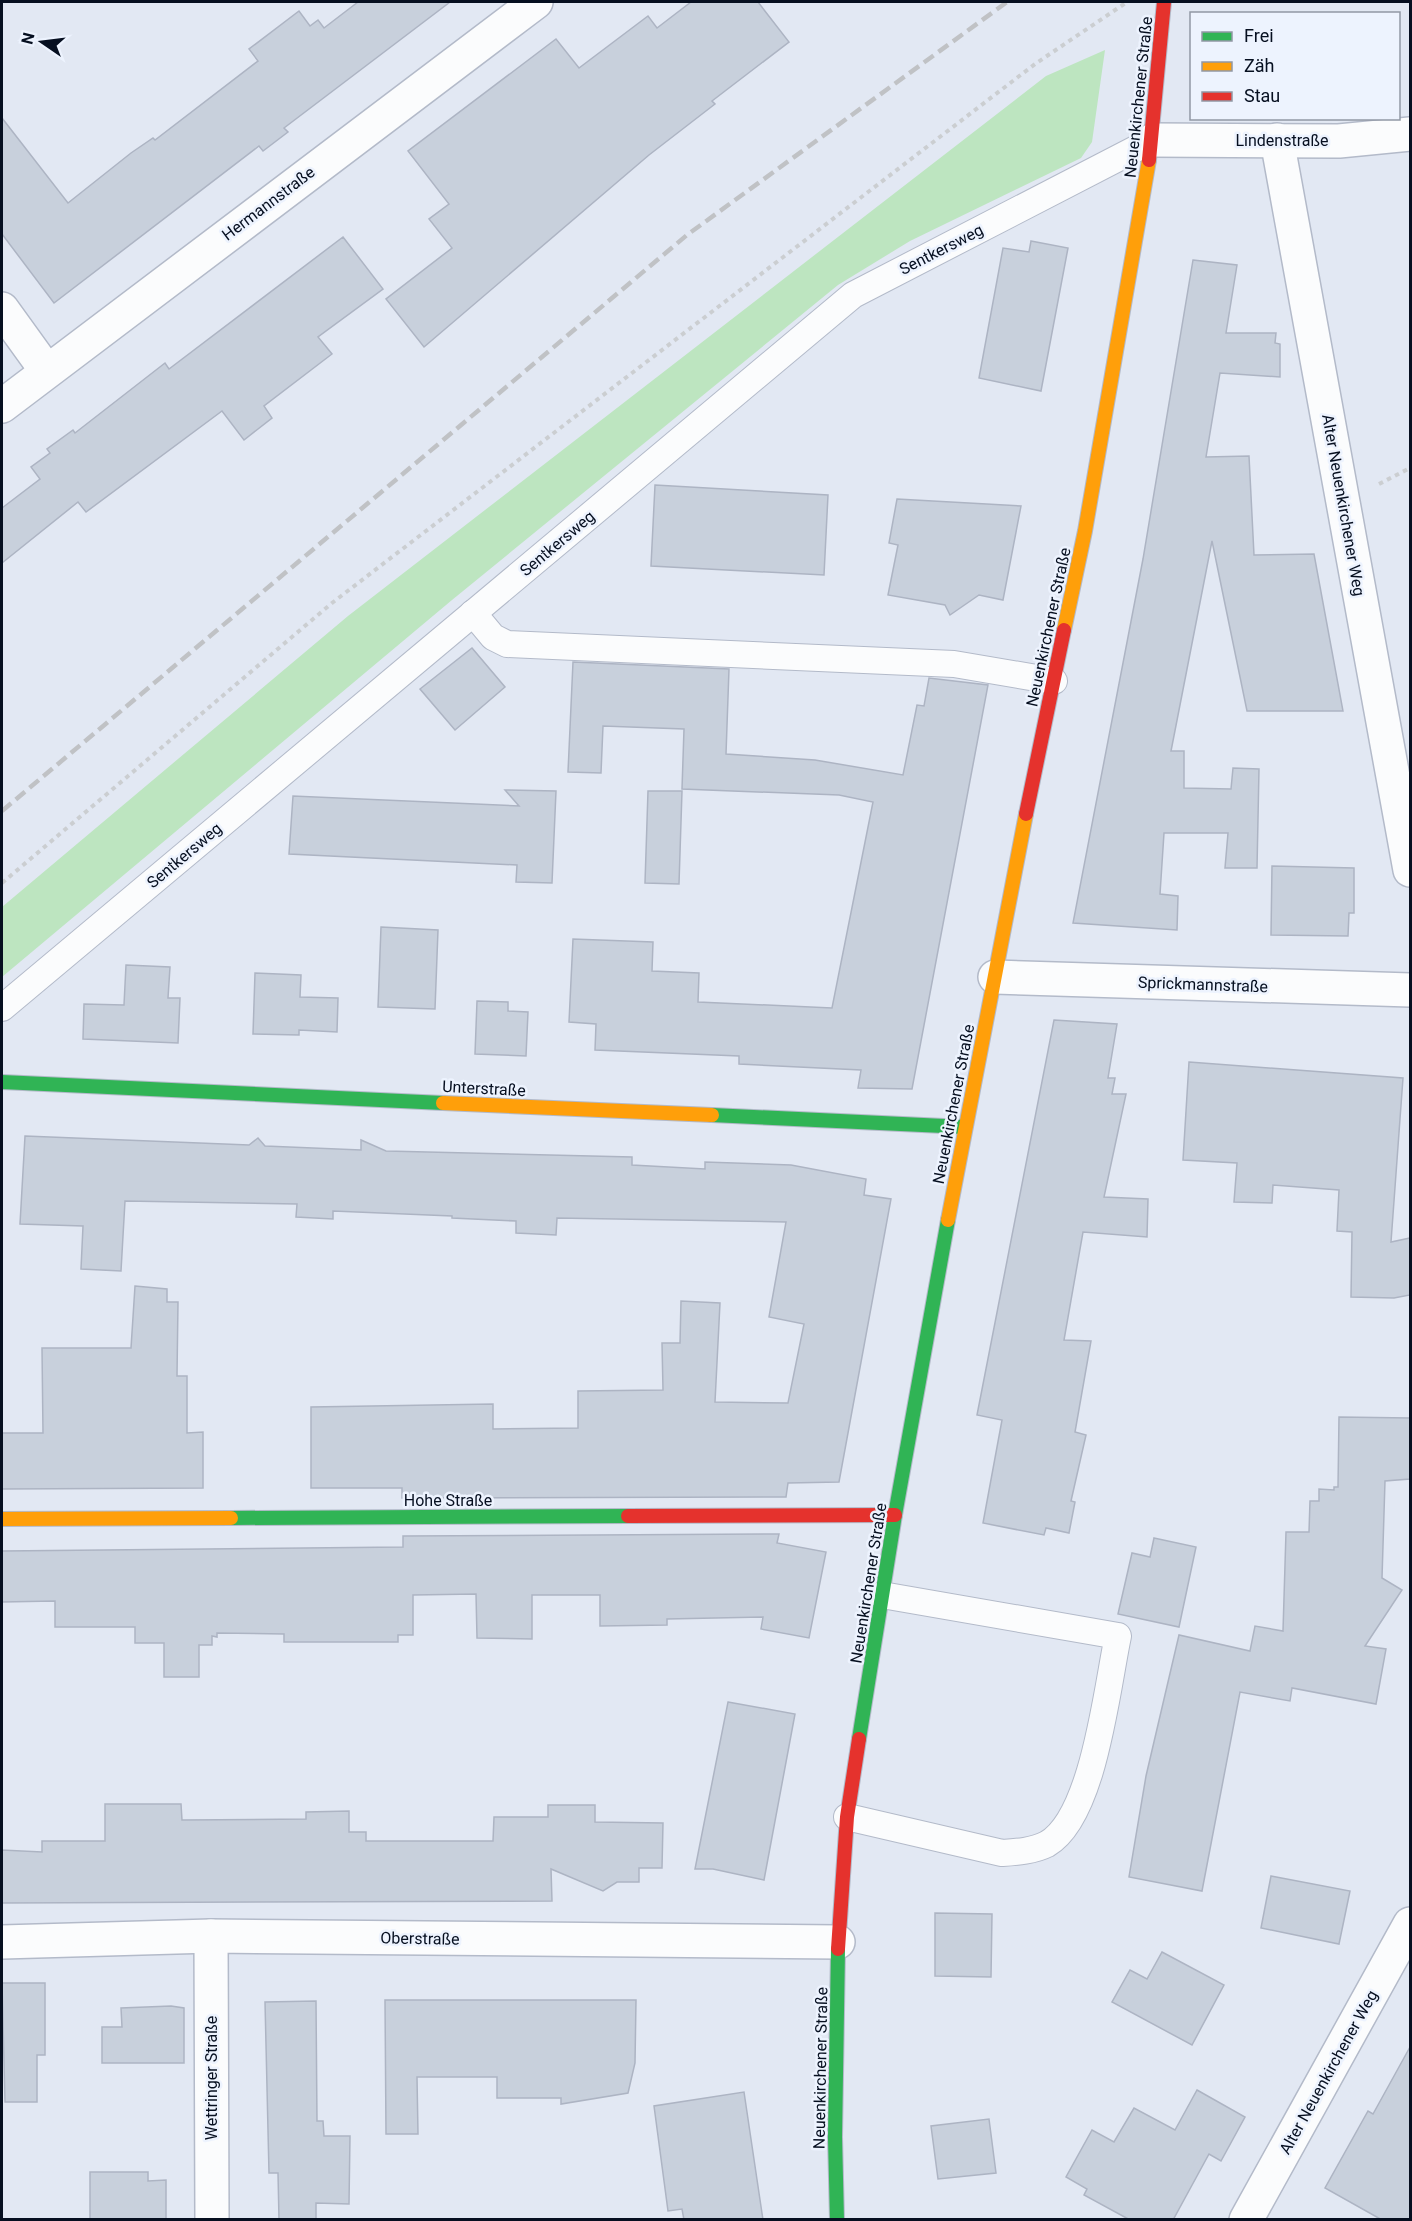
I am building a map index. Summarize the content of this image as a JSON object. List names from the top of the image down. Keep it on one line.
{"streets":{"street":["Neuenkirchener Straße","Lindenstraße","Hermannstraße","Alter Neuenkirchener Weg","Sprickmannstraße","Unterstraße","Hohe Straße","Oberstraße","Wettringer Straße"],"lane":["Sentkersweg"]},"crossings":[["Neuenkirchener Straße","Lindenstraße"],["Neuenkirchener Straße","Sentkersweg"],["Neuenkirchener Straße","Sprickmannstraße"],["Neuenkirchener Straße","Unterstraße"],["Neuenkirchener Straße","Hohe Straße"],["Neuenkirchener Straße","Oberstraße"],["Lindenstraße","Sentkersweg"],["Lindenstraße","Alter Neuenkirchener Weg"],["Oberstraße","Wettringer Straße"]],"legend":["Frei","Zäh","Stau"],"north":"left"}
